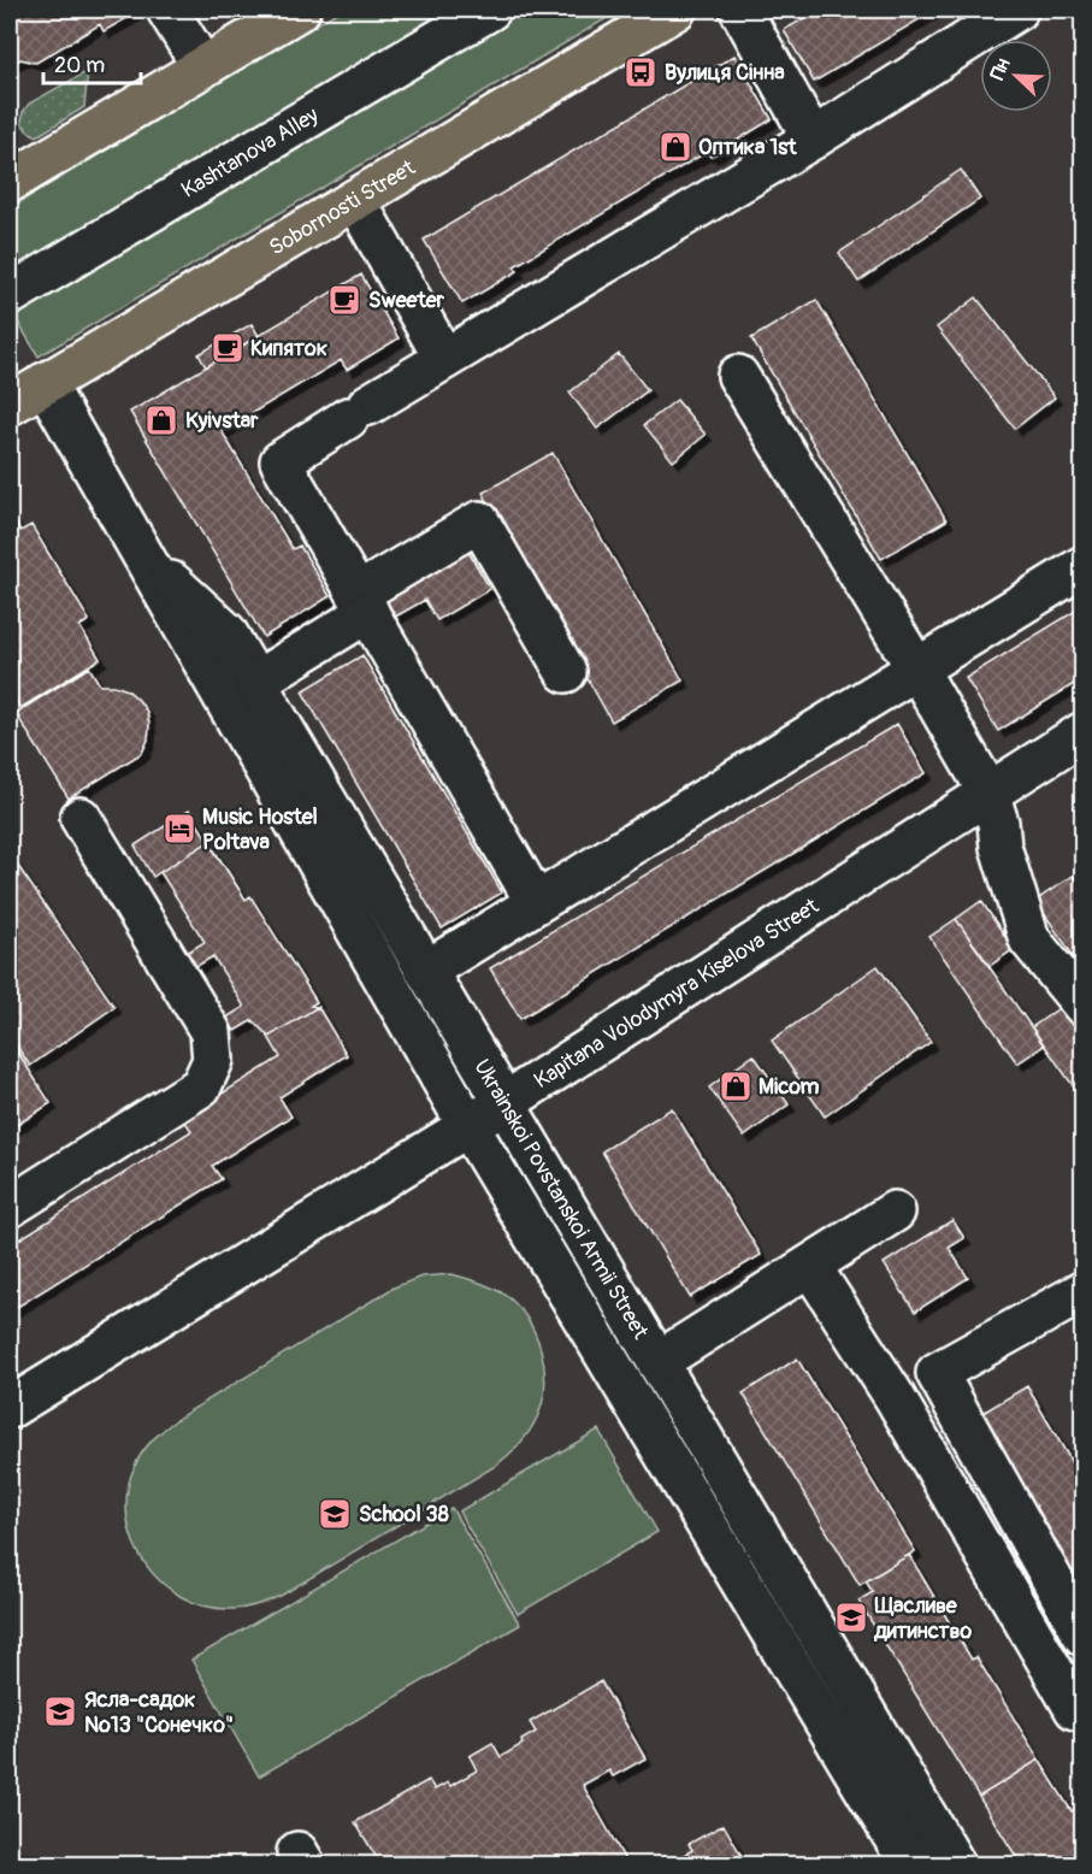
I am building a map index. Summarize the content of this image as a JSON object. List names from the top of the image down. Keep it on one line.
{"streets":{"main road":["Sobornosti Street"],"street":["Kashtanova Alley","Kapitana Volodymyra Kiselova Street","Ukrainskoi Povstanskoi Armii Street"]},"crossings":[["Sobornosti Street","Ukrainskoi Povstanskoi Armii Street"],["Kapitana Volodymyra Kiselova Street","Ukrainskoi Povstanskoi Armii Street"]],"places":{"bus stop":["Вулиця Сінна"],"shop":["Оптика 1st","Kyivstar","Micom"],"cafe":["Sweeter","Кипяток"],"hotel":["Music Hostel Poltava"],"school or university":["School 38","Щасливе дитинство","Ясла-садок №13 \"Сонечко\""]},"scale_bar":"20 m","north":"top left"}
